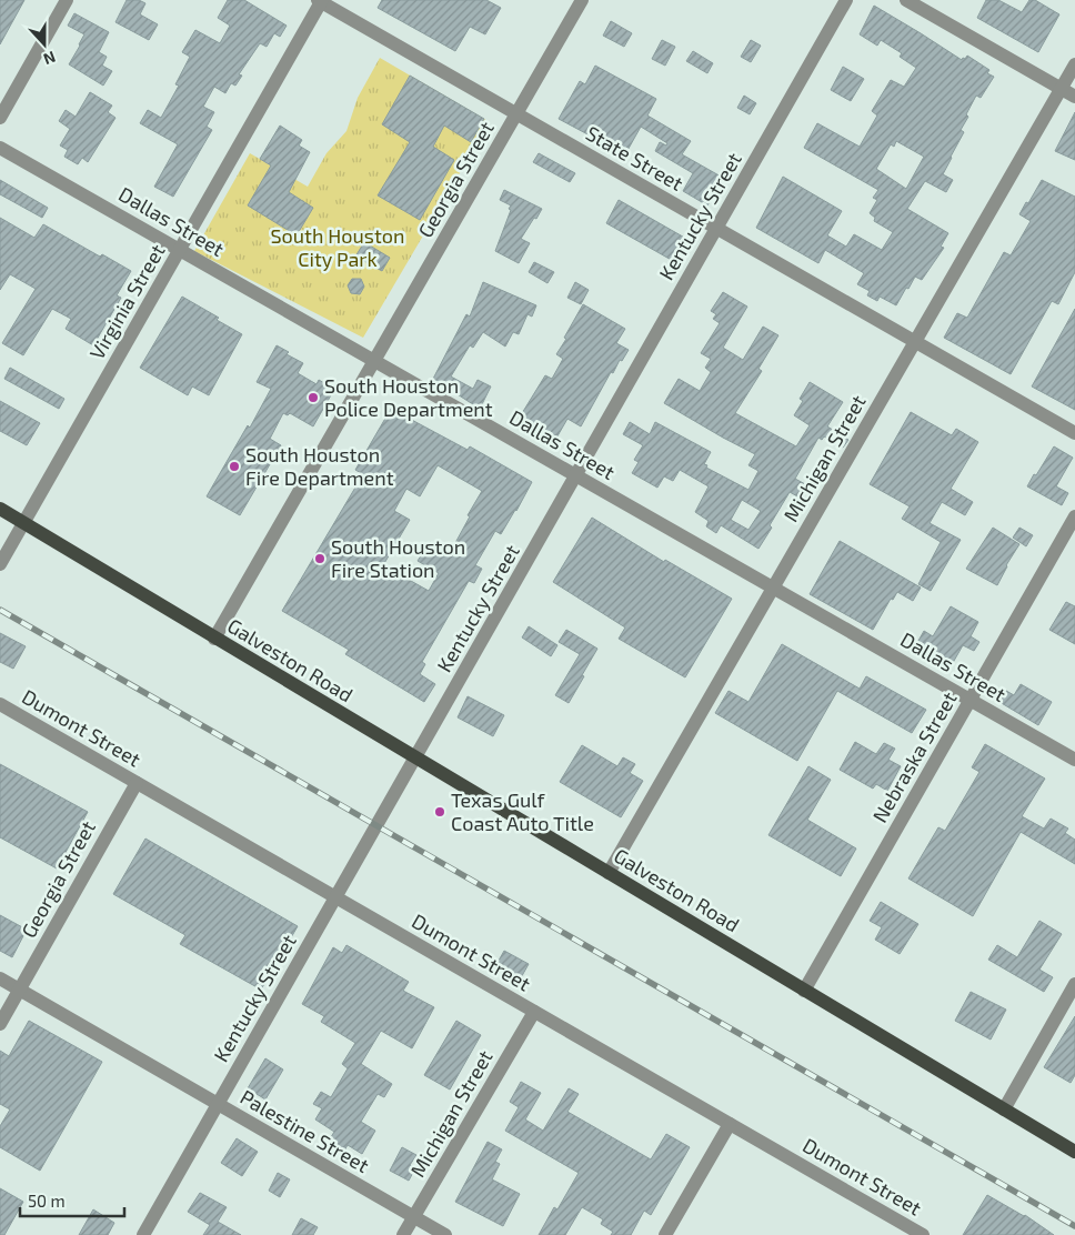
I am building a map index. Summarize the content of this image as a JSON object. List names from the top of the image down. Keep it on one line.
{"streets":{"main road":["Galveston Road"],"street":["State Street","Georgia Street","Kentucky Street","Dallas Street","Virginia Street","Michigan Street","Dumont Street","Nebraska Street","Palestine Street"]},"crossings":[["State Street","Georgia Street"],["State Street","Kentucky Street"],["State Street","Virginia Street"],["State Street","Michigan Street"],["Georgia Street","Dallas Street"],["Georgia Street","Galveston Road"],["Georgia Street","Dumont Street"],["Georgia Street","Palestine Street"],["Kentucky Street","Dallas Street"],["Kentucky Street","Galveston Road"],["Kentucky Street","Dumont Street"],["Kentucky Street","Palestine Street"],["Dallas Street","Virginia Street"],["Dallas Street","Michigan Street"],["Dallas Street","Nebraska Street"],["Virginia Street","Galveston Road"],["Michigan Street","Galveston Road"],["Michigan Street","Dumont Street"],["Michigan Street","Palestine Street"],["Galveston Road","Nebraska Street"]],"parks":["South Houston City Park"],"places":["South Houston Police Department","South Houston Fire Department","South Houston Fire Station","Texas Gulf Coast Auto Title"],"scale_bar":"50 m","north":"bottom"}
